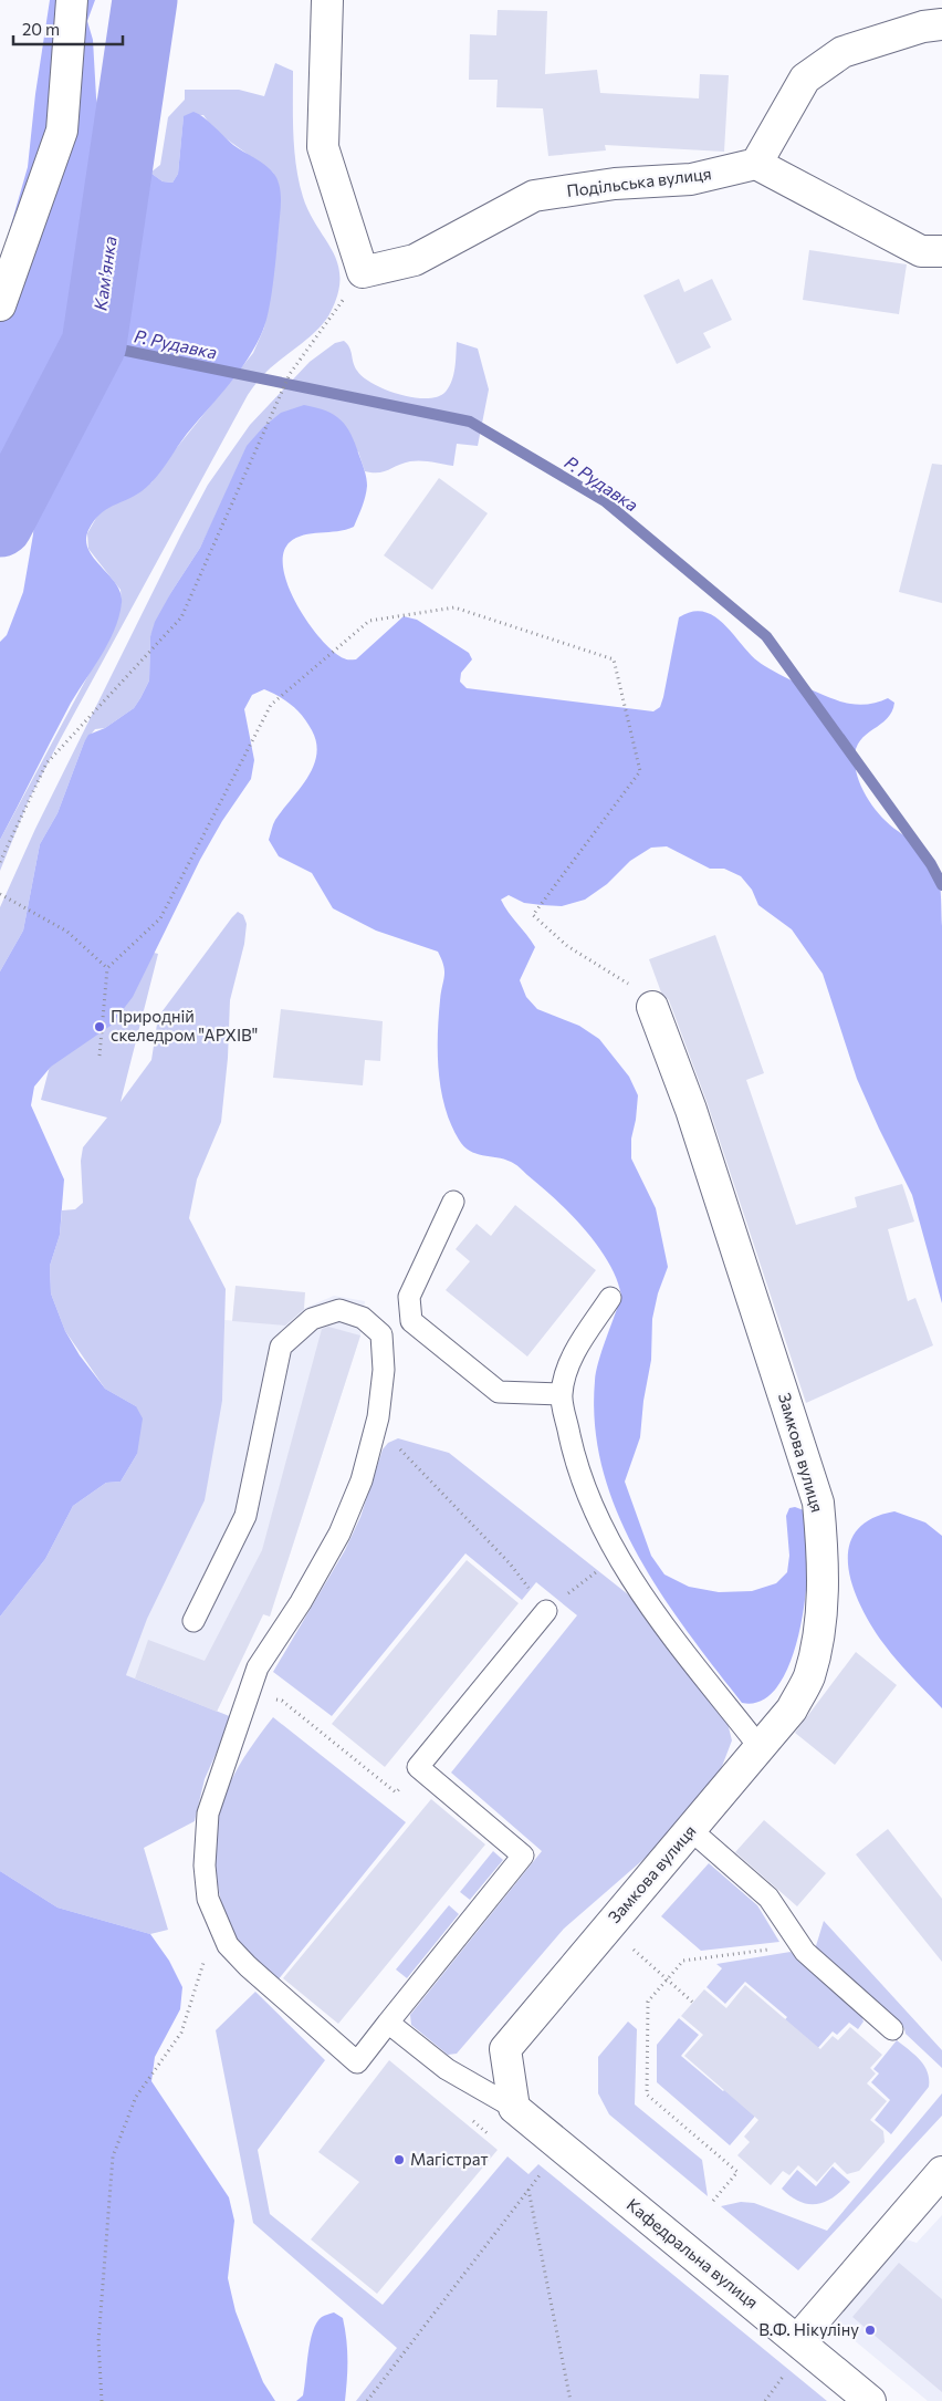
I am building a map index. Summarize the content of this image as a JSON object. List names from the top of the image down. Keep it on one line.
{"streets":{"street":["Подільська вулиця","Замкова вулиця","Кафедральна вулиця"]},"crossings":[["Замкова вулиця","Кафедральна вулиця"]],"water":["Кам'янка","Р. Рудавка"],"places":["Природній скеледром \"АРХІВ\"","Магістрат","В.Ф. Нікуліну"],"scale_bar":"20 m"}
